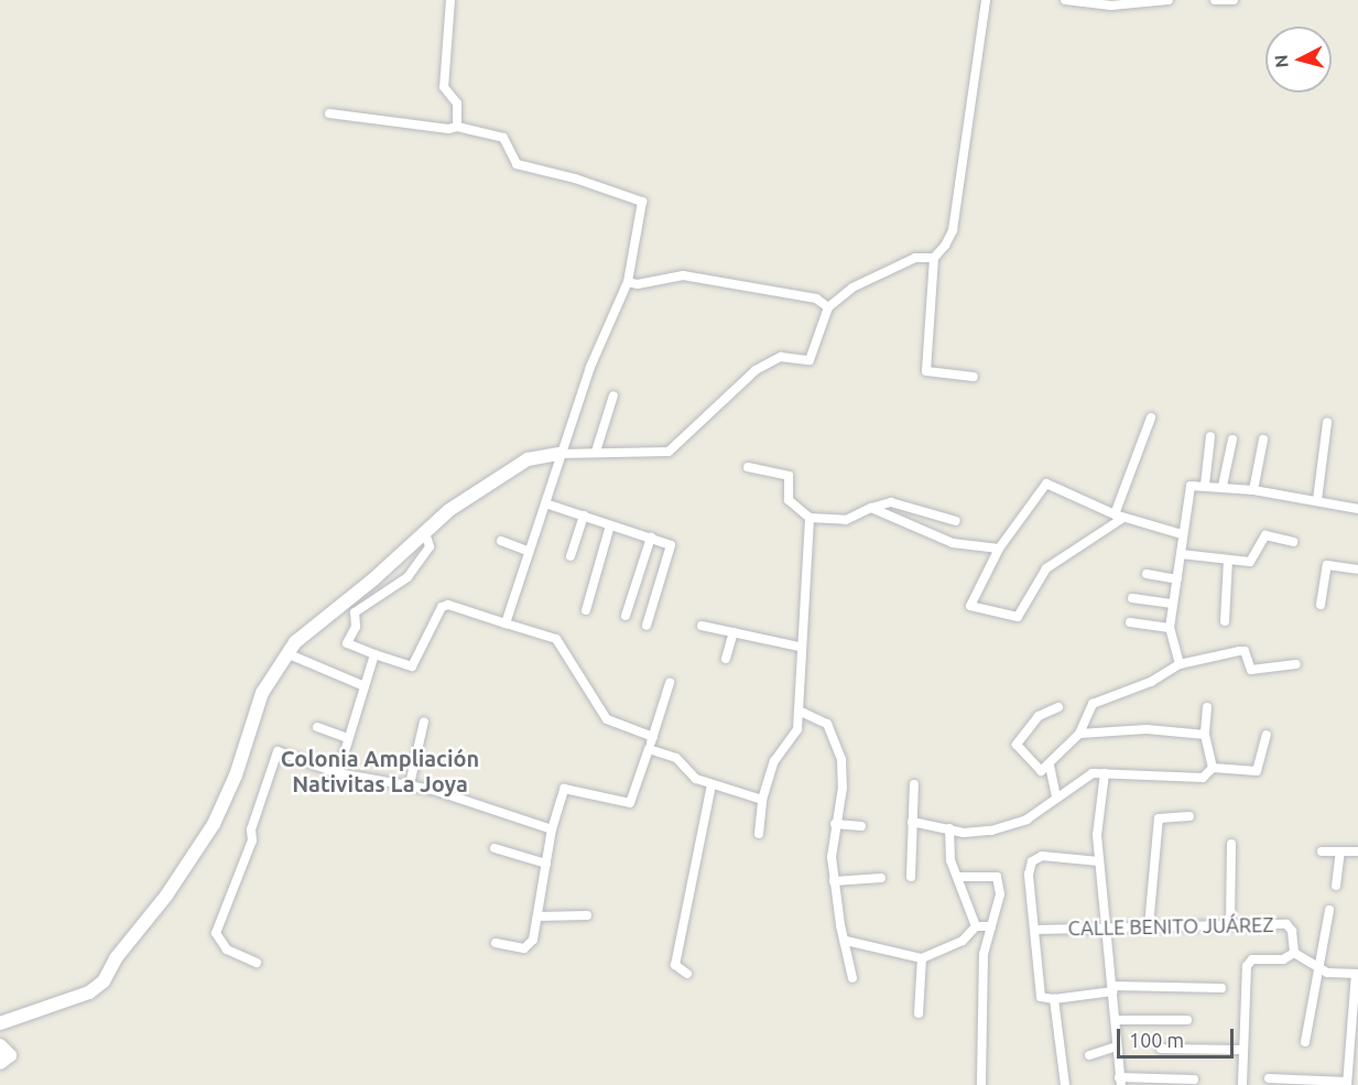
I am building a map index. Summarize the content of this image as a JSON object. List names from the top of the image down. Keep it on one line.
{"streets":{"street":["CALLE BENITO JUÁREZ"]},"districts":["Colonia Ampliación Nativitas La Joya"],"scale_bar":"100 m","north":"left"}
